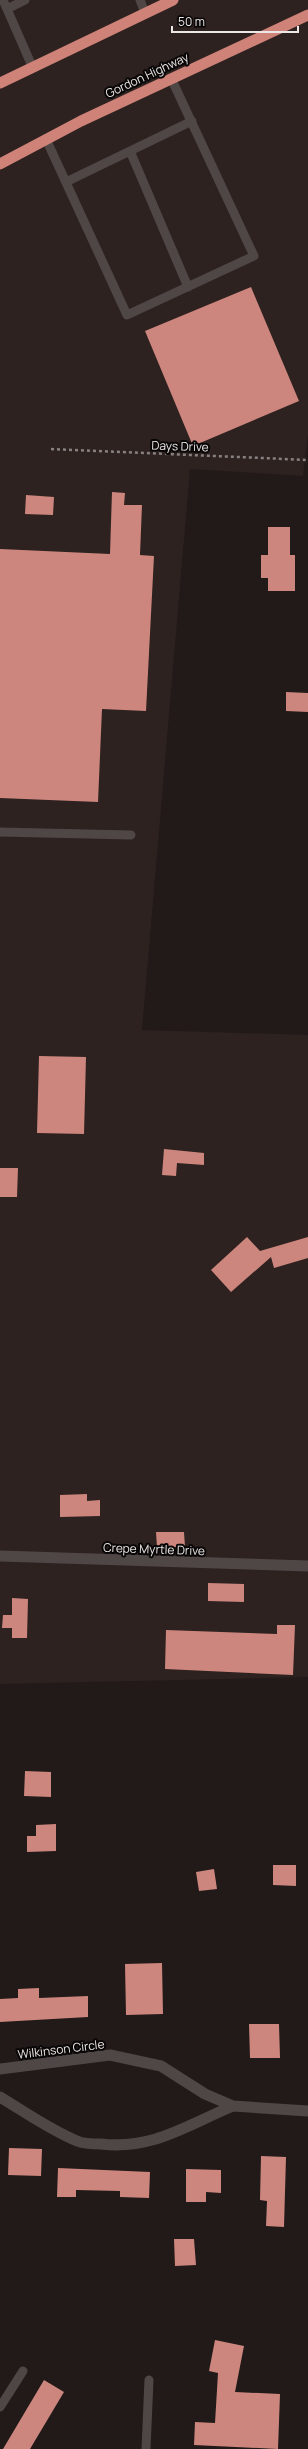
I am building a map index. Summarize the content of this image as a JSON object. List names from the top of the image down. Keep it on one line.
{"streets":{"highway":["Gordon Highway"],"street":["Crepe Myrtle Drive","Wilkinson Circle"],"path":["Days Drive"]},"scale_bar":"50 m"}
